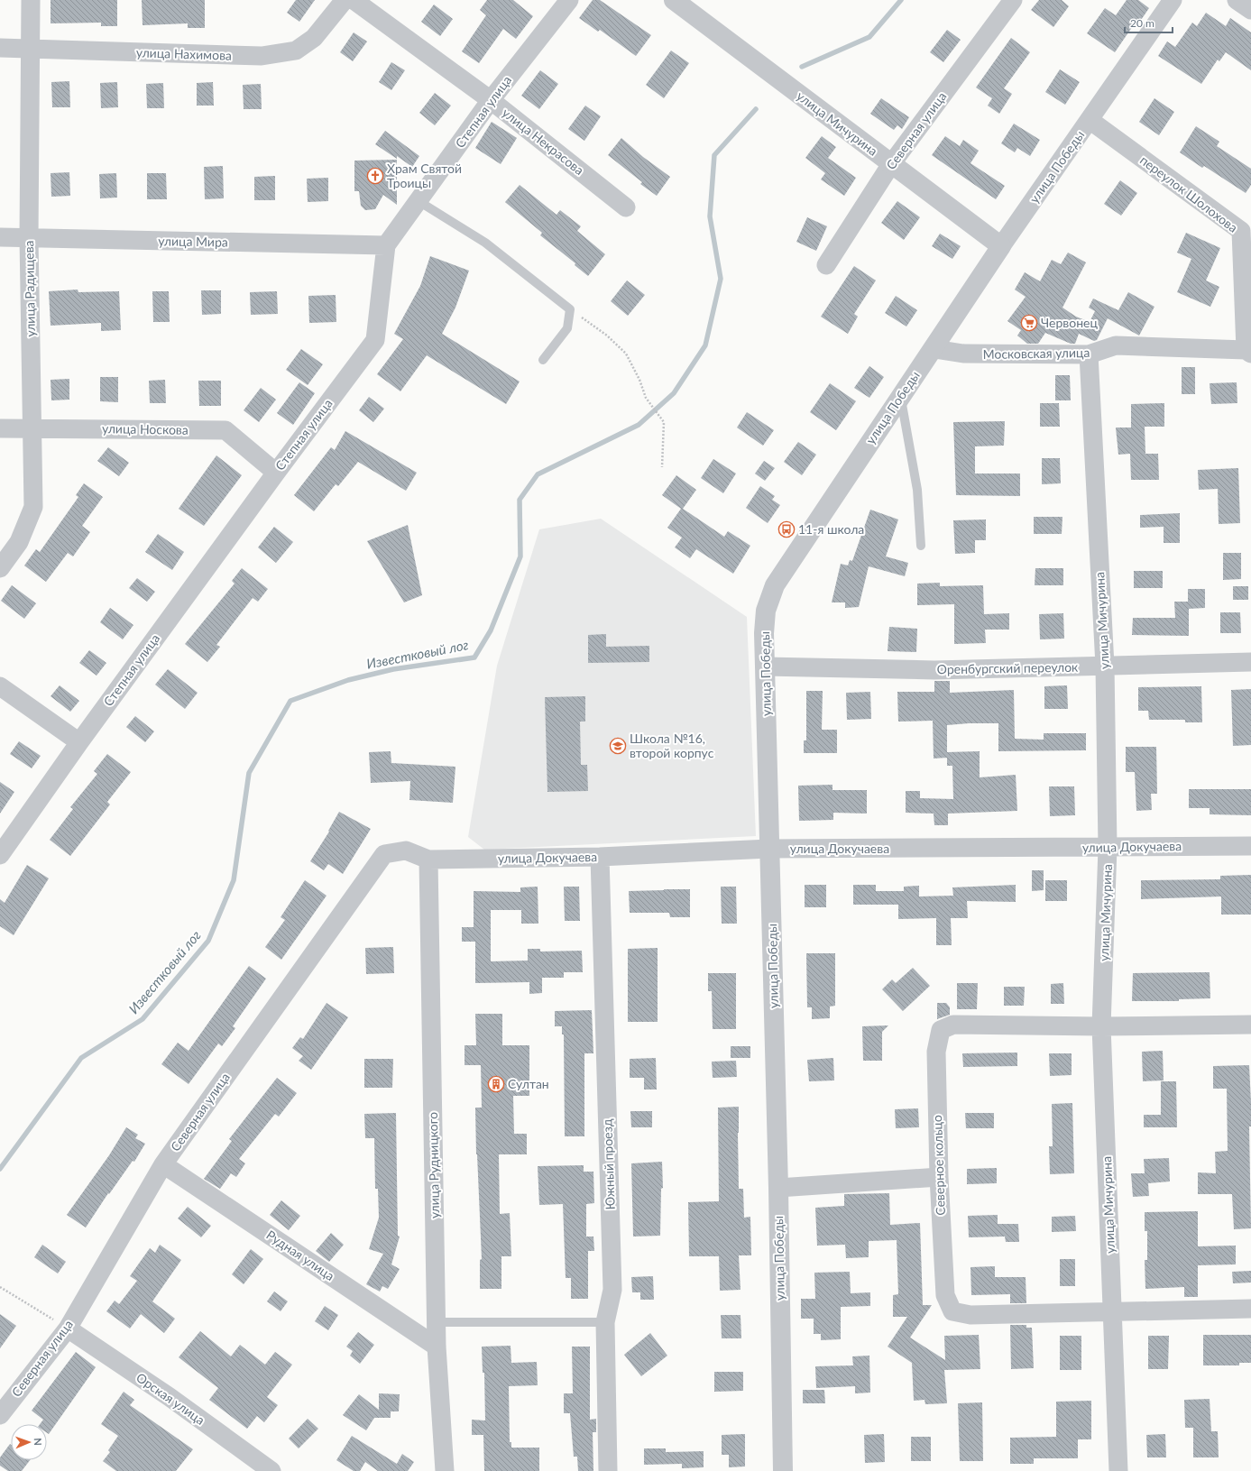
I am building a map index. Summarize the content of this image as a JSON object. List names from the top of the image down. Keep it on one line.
{"streets":{"street":["улица Нахимова","Степная улица","улица Мичурина","Северная улица","улица Некрасова","улица Победы","переулок Шолохова","улица Мира","улица Радищева","Московская улица","улица Носкова","Оренбургский переулок","улица Докучаева","Южный проезд","улица Рудницкого","Северное кольцо","Рудная улица","Орская улица"]},"crossings":[["улица Нахимова","улица Радищева"],["Степная улица","улица Некрасова"],["Степная улица","улица Мира"],["Степная улица","улица Носкова"],["улица Мичурина","Северная улица"],["улица Мичурина","улица Победы"],["улица Мичурина","Московская улица"],["улица Мичурина","Оренбургский переулок"],["улица Мичурина","улица Докучаева"],["улица Мичурина","Северное кольцо"],["Северная улица","улица Докучаева"],["Северная улица","улица Рудницкого"],["Северная улица","Рудная улица"],["Северная улица","Орская улица"],["улица Победы","переулок Шолохова"],["улица Победы","Московская улица"],["улица Победы","Оренбургский переулок"],["улица Победы","улица Докучаева"],["переулок Шолохова","Московская улица"],["улица Мира","улица Радищева"],["улица Радищева","улица Носкова"],["улица Докучаева","Южный проезд"],["улица Докучаева","улица Рудницкого"],["улица Рудницкого","Рудная улица"]],"water":["Известковый лог"],"places":{"church":["Храм Святой Троицы"],"supermarket":["Червонец"],"bus stop":["11-я школа"],"school or university":["Школа №16, второй корпус"],"building":["Султан"]},"scale_bar":"20 m","north":"right"}
